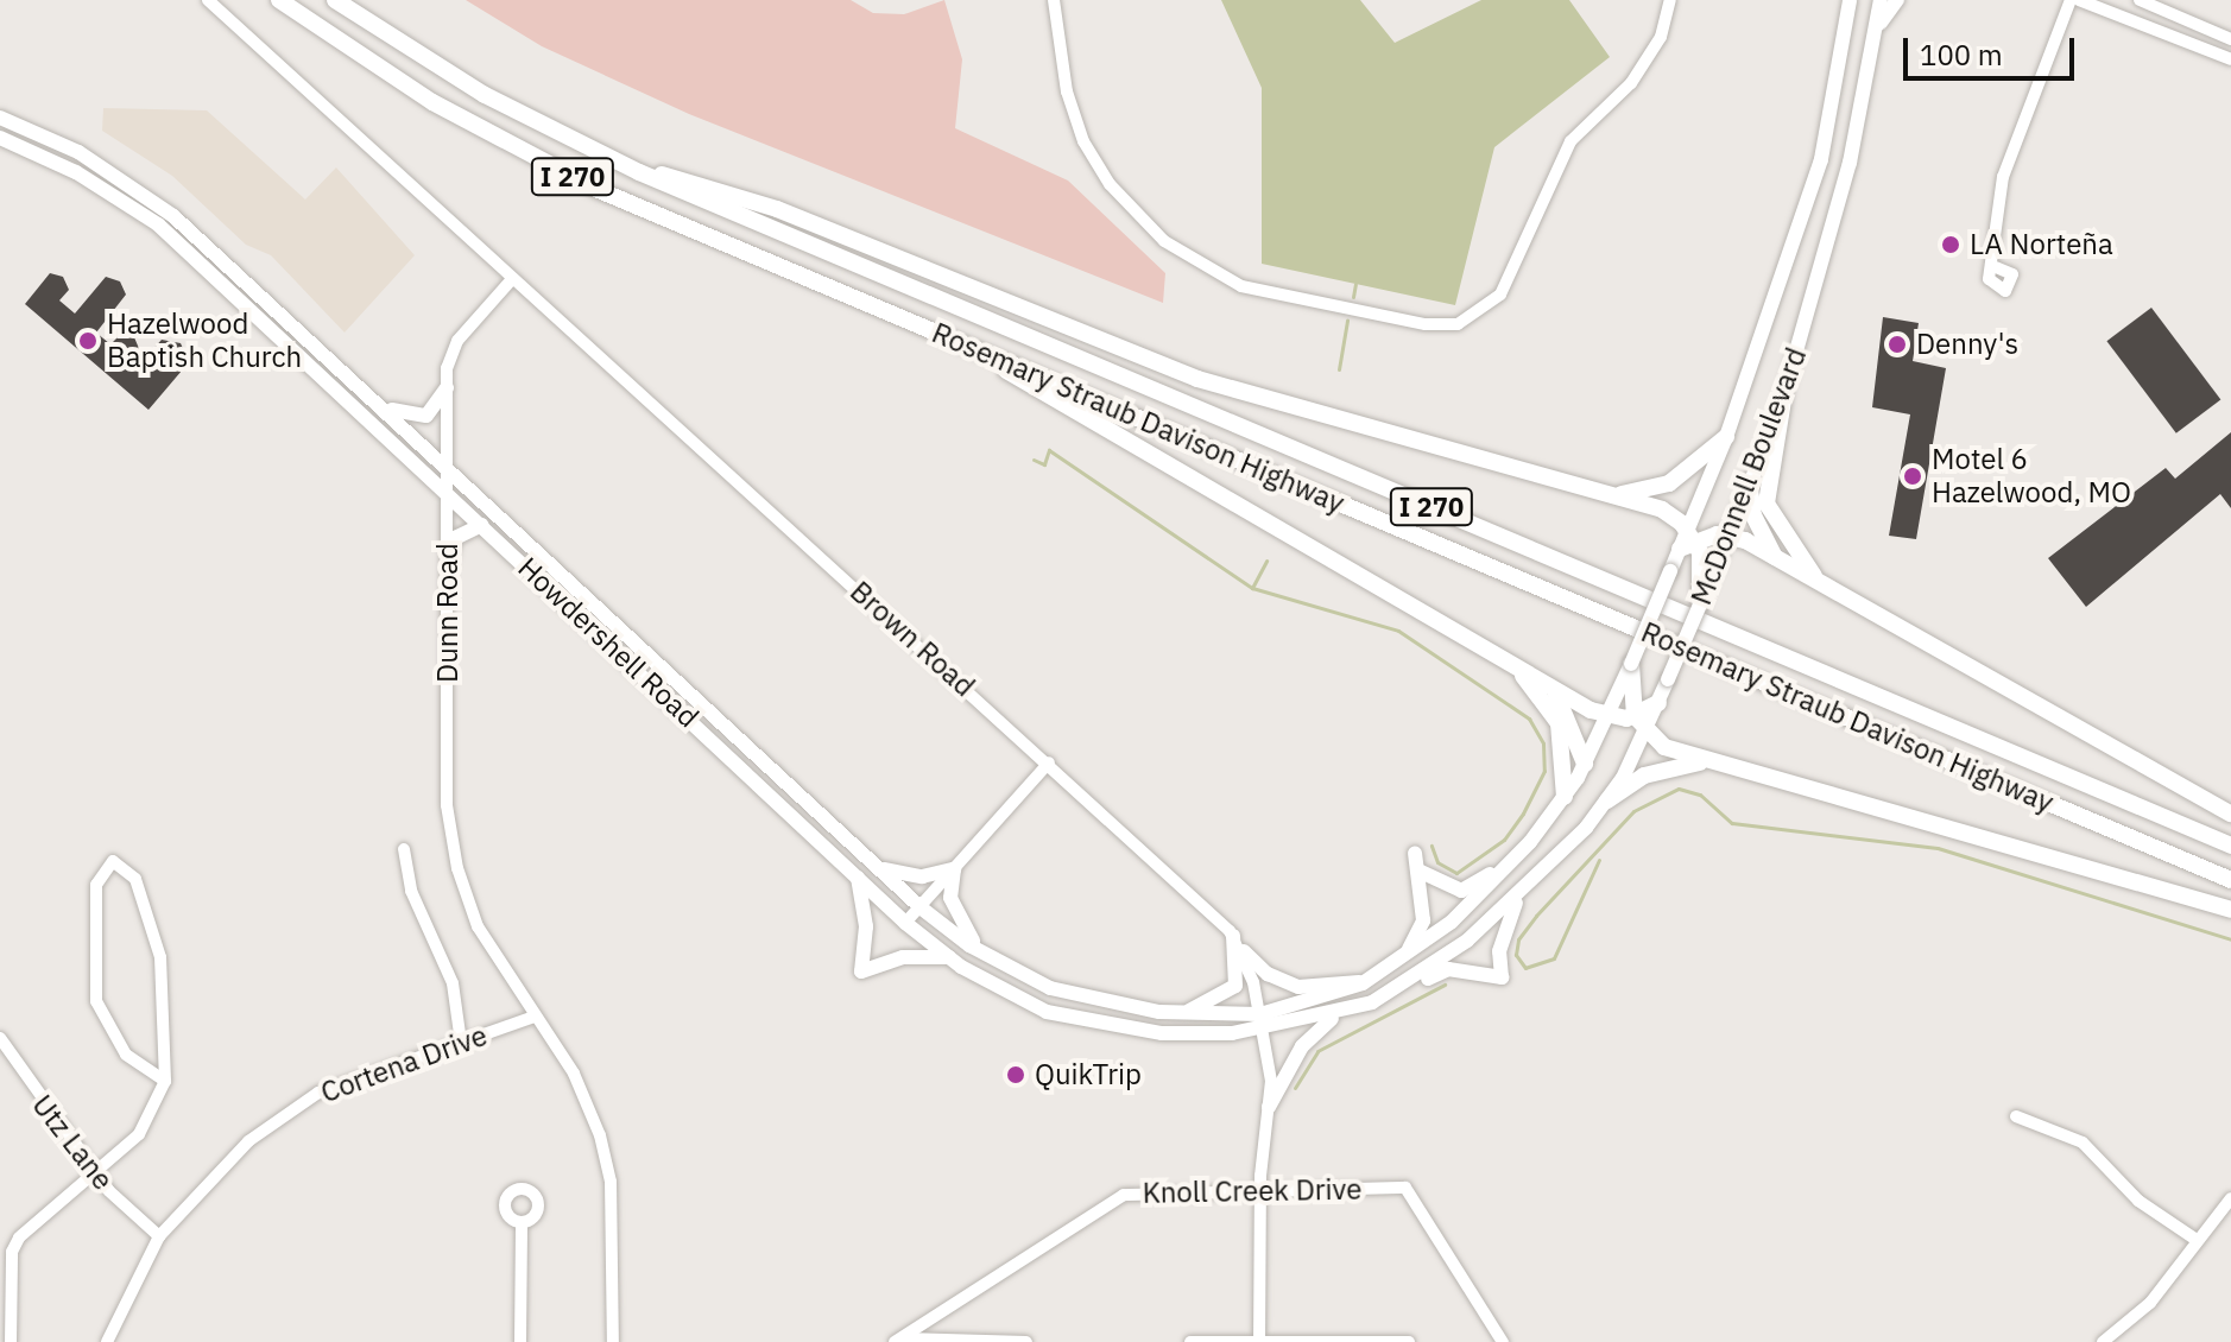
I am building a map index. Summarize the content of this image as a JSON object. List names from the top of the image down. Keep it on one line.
{"streets":{"highway":["I 270","Rosemary Straub Davison Highway"],"main road":["McDonnell Boulevard","Howdershell Road"],"street":["Dunn Road","Brown Road","Cortena Drive","Utz Lane","Knoll Creek Drive"]},"crossings":[["McDonnell Boulevard","Brown Road"],["McDonnell Boulevard","Howdershell Road"],["Dunn Road","Brown Road"],["Dunn Road","Howdershell Road"],["Dunn Road","Cortena Drive"],["Brown Road","Howdershell Road"],["Brown Road","Knoll Creek Drive"],["Cortena Drive","Utz Lane"]],"places":["LA Norteña","Hazelwood Baptish Church","Denny's","Motel 6 Hazelwood, MO","QuikTrip"],"scale_bar":"100 m"}
